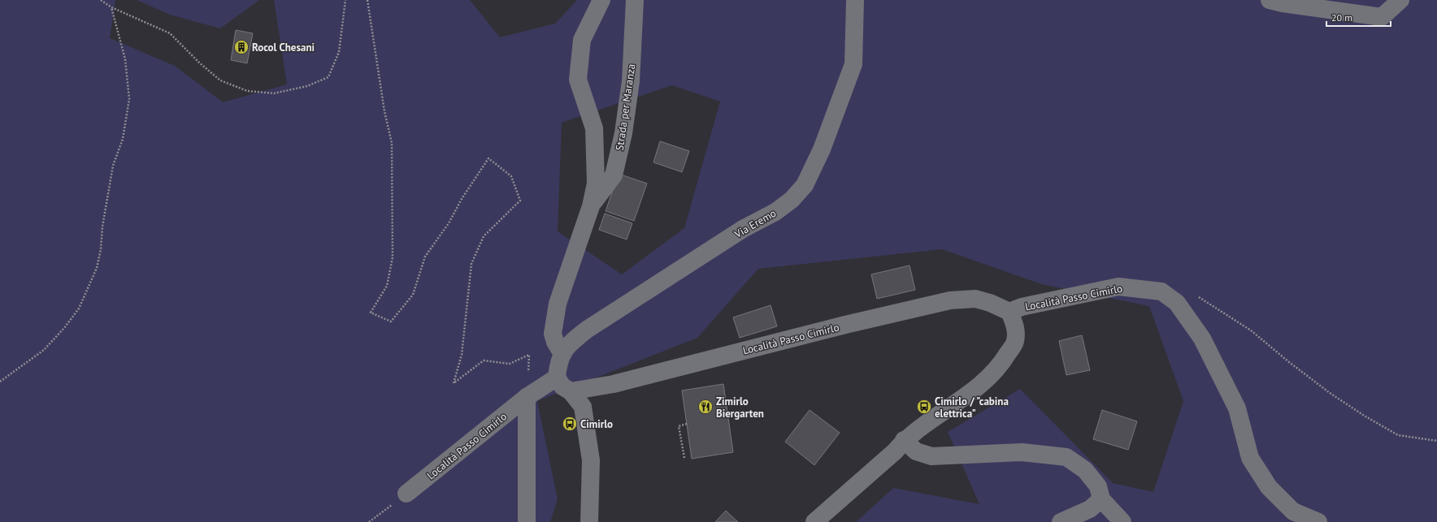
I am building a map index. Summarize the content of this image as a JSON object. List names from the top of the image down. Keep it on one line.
{"streets":{"street":["Strada per Maranza","Via Eremo","Località Passo Cimirlo"]},"crossings":[["Strada per Maranza","Via Eremo"],["Via Eremo","Località Passo Cimirlo"]],"places":{"building":["Rocol Chesani"],"restaurant":["Zimirlo Biergarten"],"bus stop":["Cimirlo / \"cabina elettrica\"","Cimirlo"]},"scale_bar":"20 m"}
